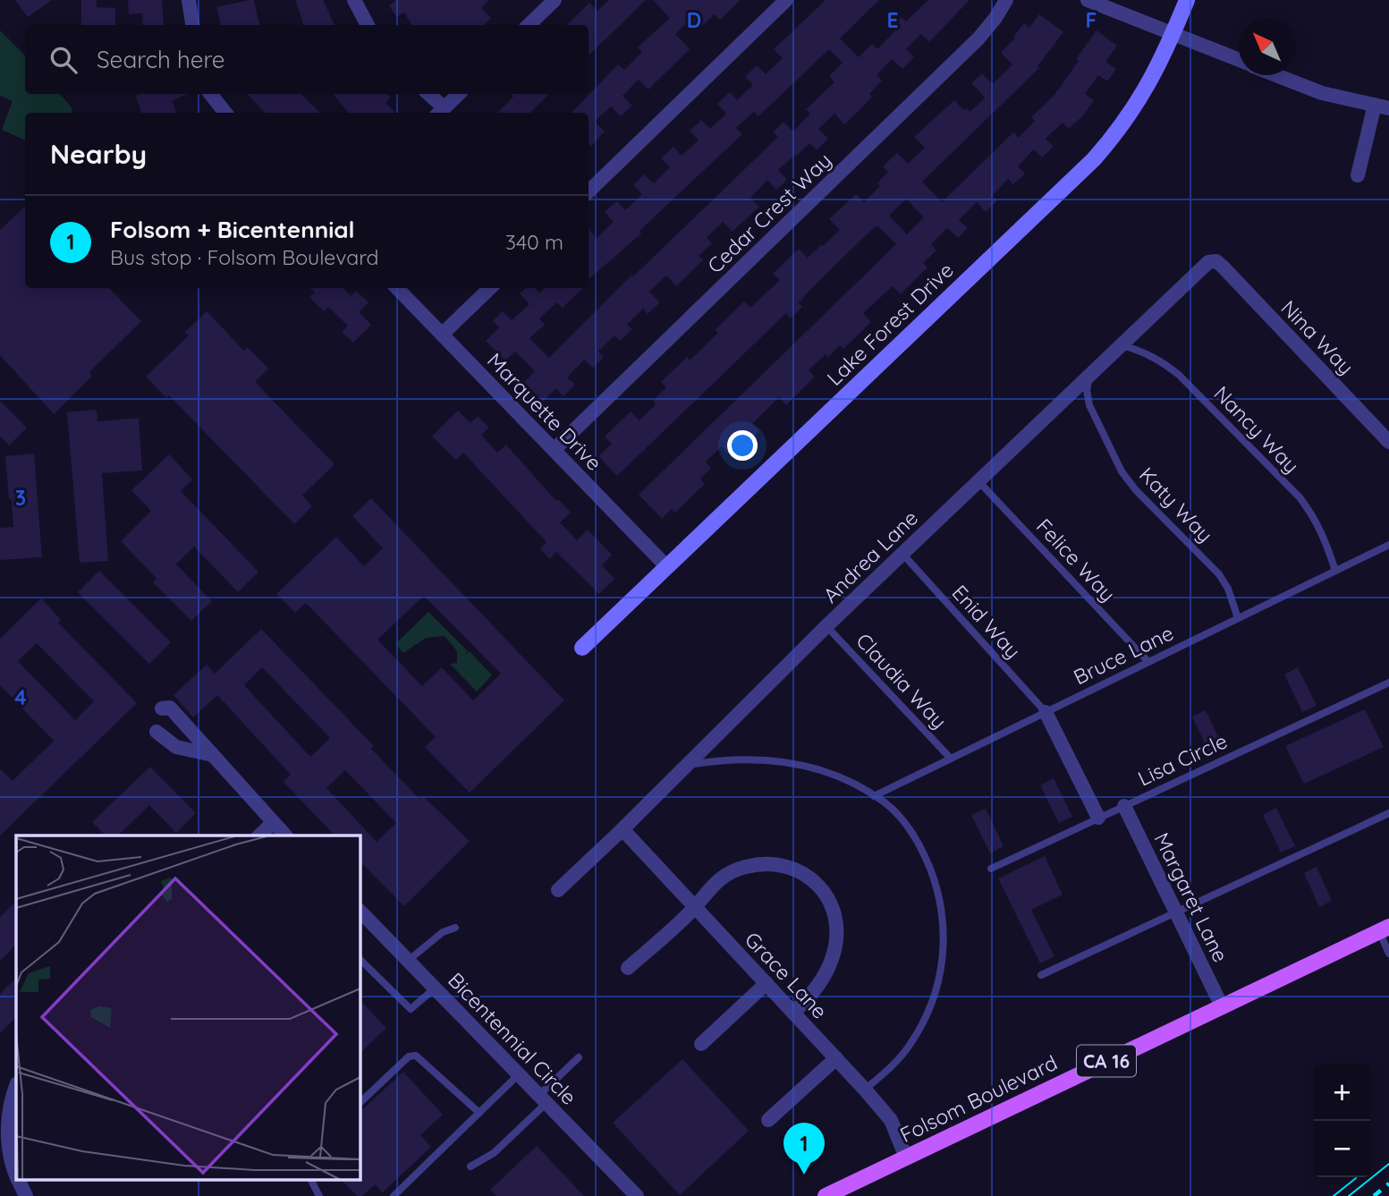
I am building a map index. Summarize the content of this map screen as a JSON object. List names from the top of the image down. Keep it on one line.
{"streets":{"main road":["CA 16","Folsom Boulevard"],"street":["Cedar Crest Way","Lake Forest Drive","Nina Way","Marquette Drive","Andrea Lane","Margaret Lane","Grace Lane","Bicentennial Circle"],"lane":["Nancy Way","Katy Way","Felice Way","Enid Way","Bruce Lane","Claudia Way","Lisa Circle"]},"crossings":[["Cedar Crest Way","Marquette Drive"],["Lake Forest Drive","Marquette Drive"],["Nina Way","Andrea Lane"],["Nancy Way","Andrea Lane"],["Nancy Way","Bruce Lane"],["Katy Way","Andrea Lane"],["Katy Way","Bruce Lane"],["Andrea Lane","Felice Way"],["Andrea Lane","Enid Way"],["Andrea Lane","Claudia Way"],["Andrea Lane","Grace Lane"],["Felice Way","Bruce Lane"],["Enid Way","Bruce Lane"],["Bruce Lane","Claudia Way"],["Lisa Circle","Margaret Lane"],["Margaret Lane","Folsom Boulevard"],["Grace Lane","Folsom Boulevard"]],"north":"top left","page":{"search":"Search here","heading":"Nearby","list":[{"mark":"1","name":"Folsom + Bicentennial","note":"Bus stop · Folsom Boulevard","value":"340 m"}],"map_buttons":["+","−"],"pins":"1"},"grid":{"columns":["D","E","F"],"rows":["3","4"]}}
